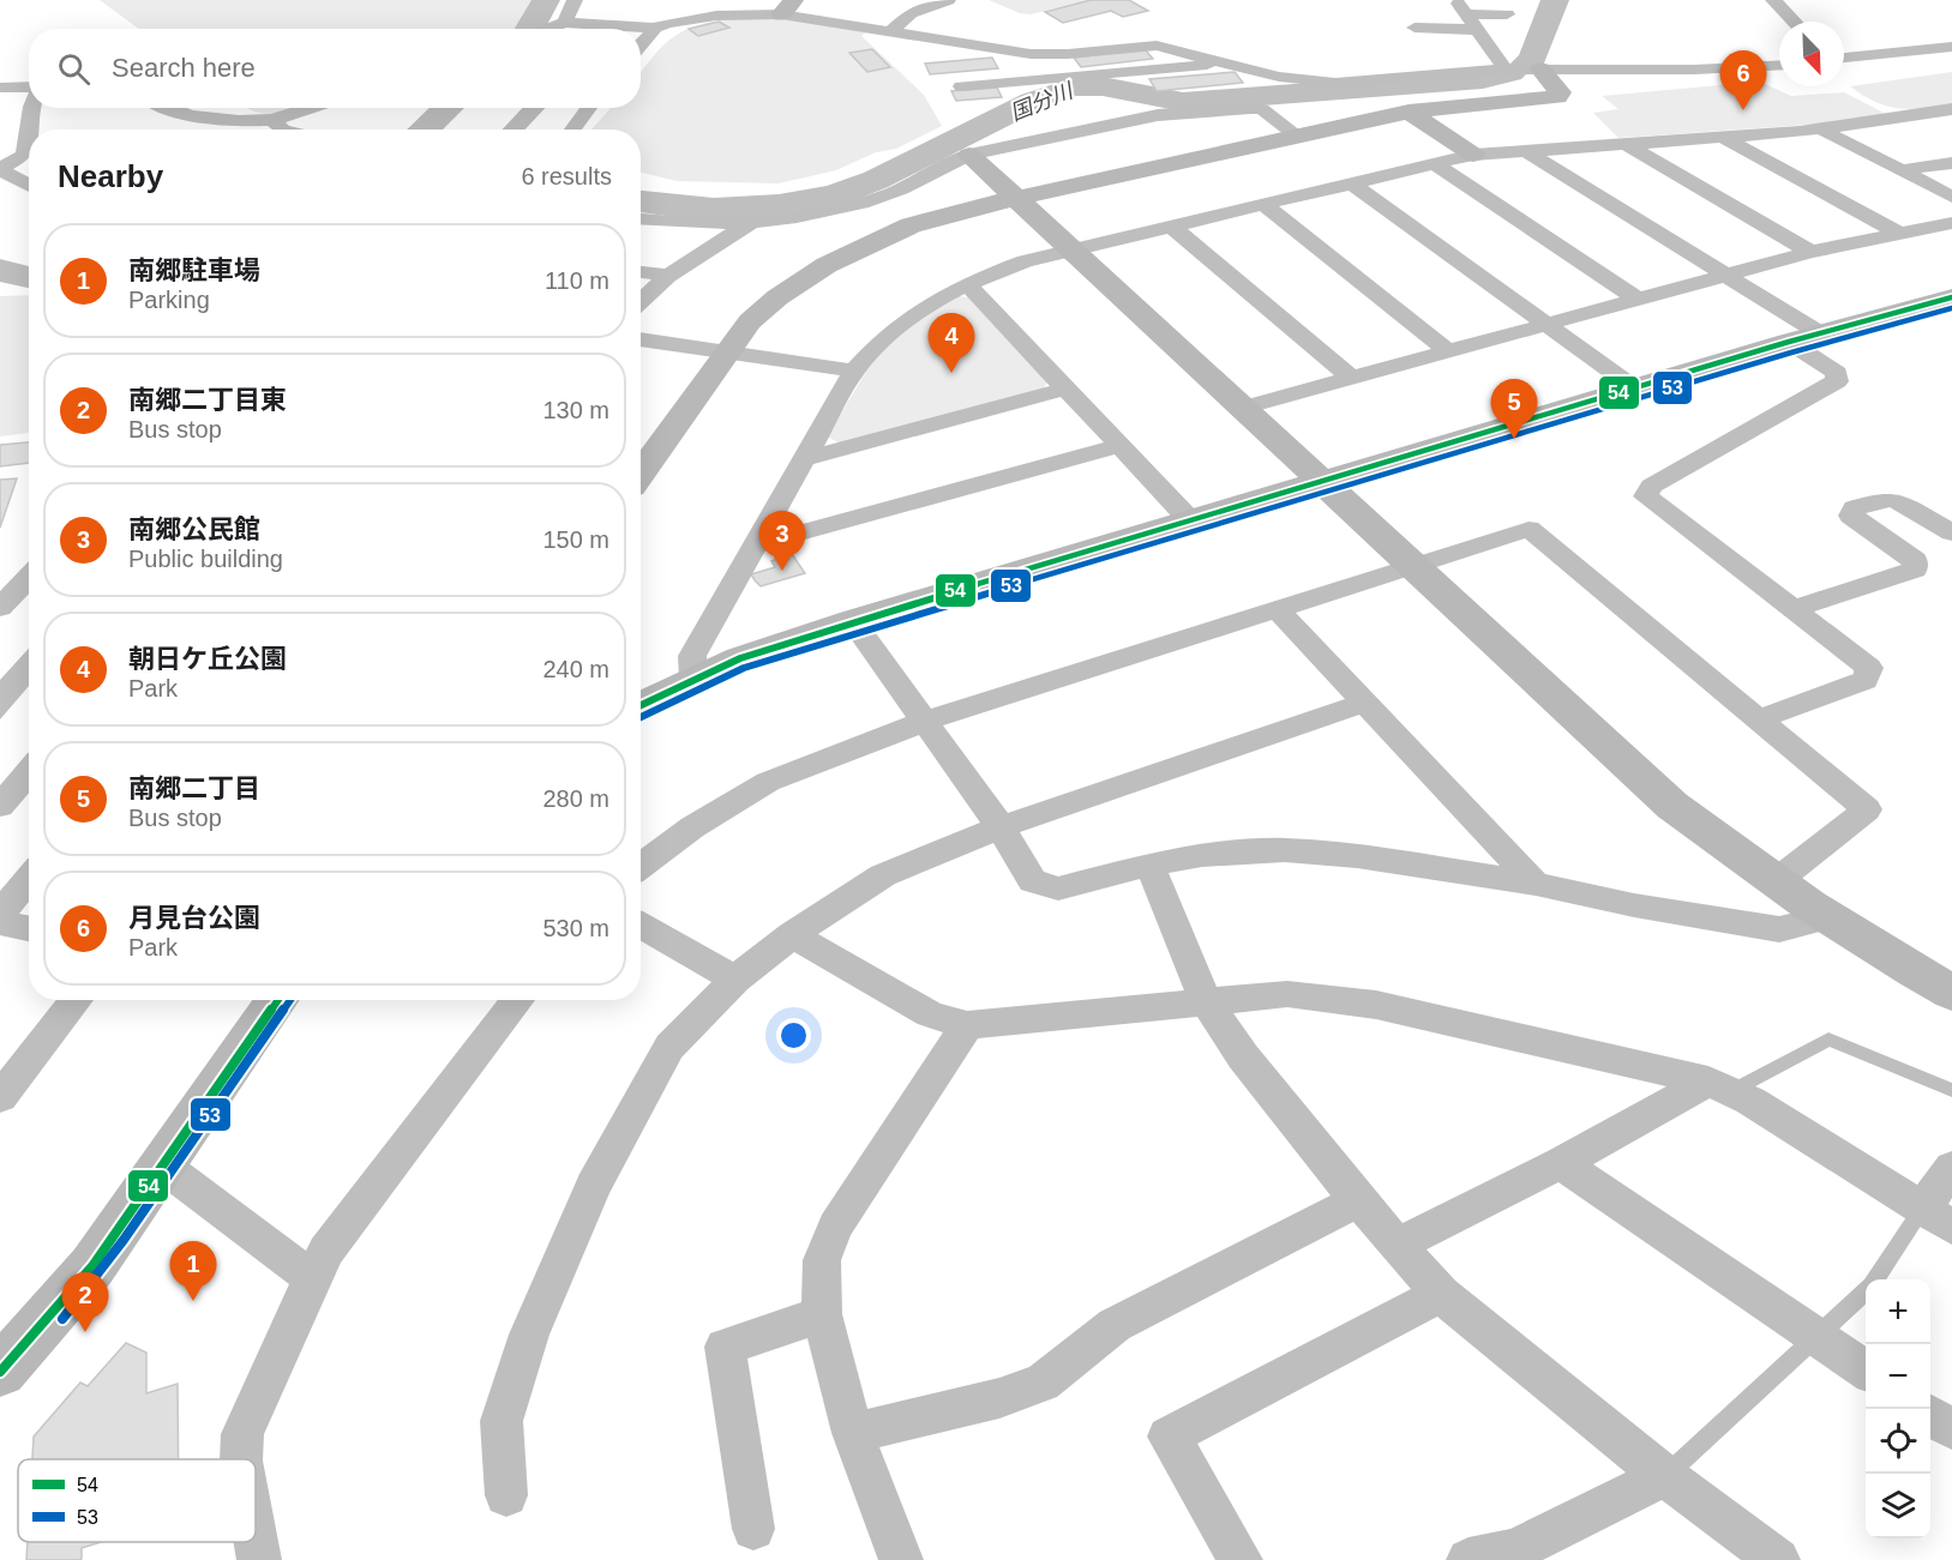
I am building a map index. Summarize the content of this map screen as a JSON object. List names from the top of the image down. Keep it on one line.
{"water":["国分川"],"lines":["transit line 54","transit line 53"],"legend":["54","53"],"north":"bottom right","page":{"search":"Search here","pins":["6","4","5","3","1","2"],"heading":["Nearby","6 results"],"list":[{"mark":"1","name":"南郷駐車場","note":"Parking","value":"110 m"},{"mark":"2","name":"南郷二丁目東","note":"Bus stop","value":"130 m"},{"mark":"3","name":"南郷公民館","note":"Public building","value":"150 m"},{"mark":"4","name":"朝日ケ丘公園","note":"Park","value":"240 m"},{"mark":"5","name":"南郷二丁目","note":"Bus stop","value":"280 m"},{"mark":"6","name":"月見台公園","note":"Park","value":"530 m"}],"map_buttons":["+","−"]}}
